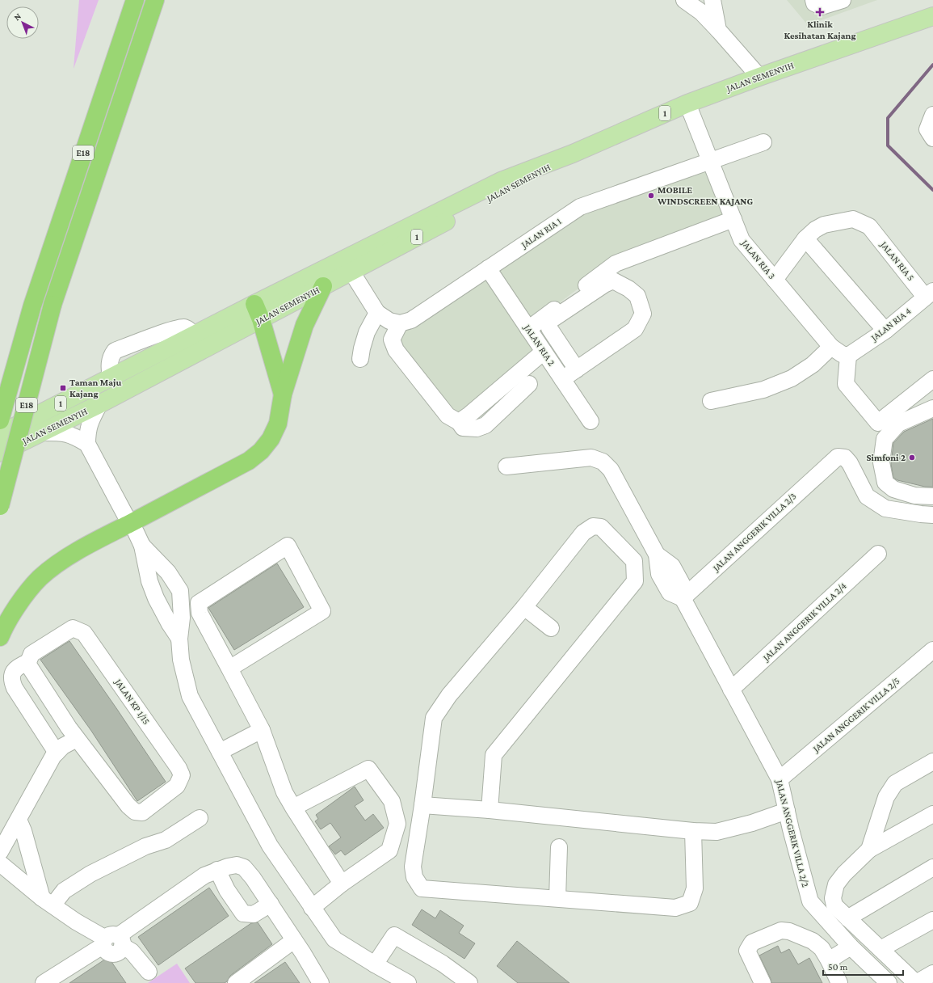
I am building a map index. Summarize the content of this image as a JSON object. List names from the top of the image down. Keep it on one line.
{"streets":{"highway":["E18"],"main road":["JALAN SEMENYIH","1"],"street":["JALAN RIA 1","JALAN RIA 3","JALAN RIA 5","JALAN RIA 4","JALAN RIA 2","JALAN ANGGERIK VILLA 2/3","JALAN ANGGERIK VILLA 2/4","JALAN KP 1/15","JALAN ANGGERIK VILLA 2/5","JALAN ANGGERIK VILLA 2/2"]},"crossings":[["JALAN SEMENYIH","JALAN RIA 3"],["JALAN RIA 1","JALAN RIA 3"],["JALAN RIA 1","JALAN RIA 2"],["JALAN RIA 3","JALAN RIA 4"],["JALAN RIA 5","JALAN RIA 4"],["JALAN ANGGERIK VILLA 2/3","JALAN ANGGERIK VILLA 2/2"],["JALAN ANGGERIK VILLA 2/4","JALAN ANGGERIK VILLA 2/2"],["JALAN ANGGERIK VILLA 2/5","JALAN ANGGERIK VILLA 2/2"]],"places":{"health":["Klinik Kesihatan Kajang"],"other":["MOBILE WINDSCREEN KAJANG","Simfoni 2"],"transit":["Taman Maju Kajang"]},"scale_bar":"50 m","north":"top left"}
